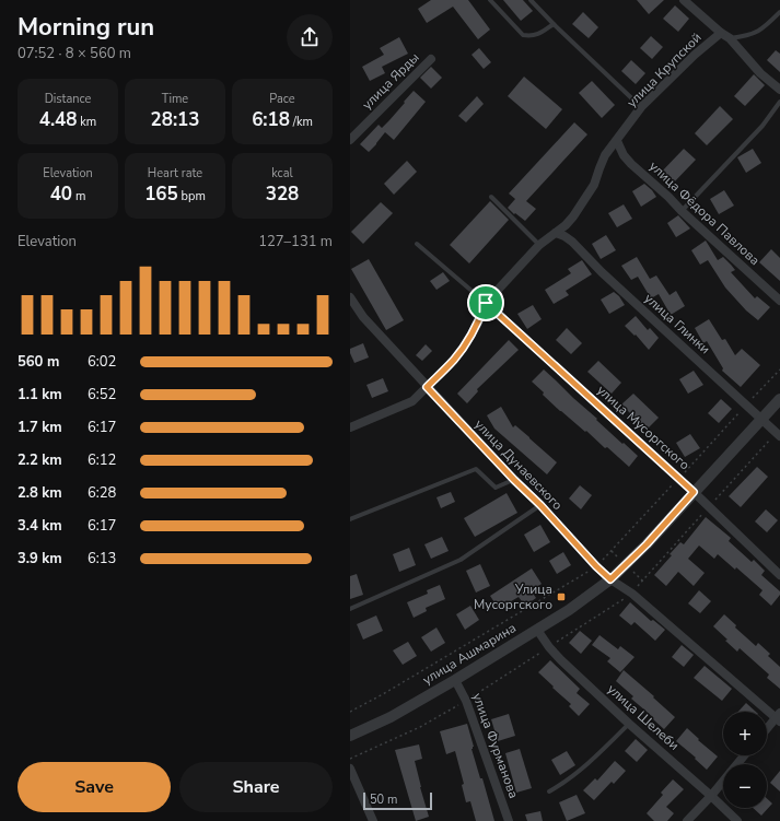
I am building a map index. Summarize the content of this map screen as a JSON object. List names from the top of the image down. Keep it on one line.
{"streets":{"street":["улица Крупской","улица Ярды","улица Фёдора Павлова","улица Глинки","улица Мусоргского","улица Дунаевского","улица Ашмарина","улица Шелеби","улица Фурманова"]},"crossings":[["улица Крупской","улица Фёдора Павлова"],["улица Крупской","улица Глинки"],["улица Крупской","улица Мусоргского"],["улица Крупской","улица Дунаевского"],["улица Глинки","улица Ашмарина"],["улица Мусоргского","улица Ашмарина"],["улица Дунаевского","улица Ашмарина"],["улица Ашмарина","улица Шелеби"],["улица Ашмарина","улица Фурманова"]],"places":{"transit":["Улица Мусоргского"]},"scale_bar":"50 m","page":{"heading":["Morning run","07:52 · 8 × 560 m"],"stats":[["Distance","4.48 km"],["Time","28:13"],["Pace","6:18 /km"],["Elevation","40 m"],["Heart rate","165 bpm"],["kcal","328"]],"chart":["Elevation","127–131 m"],"list":[{"name":"560 m","note":"6:02"},{"name":"1.1 km","note":"6:52"},{"name":"1.7 km","note":"6:17"},{"name":"2.2 km","note":"6:12"},{"name":"2.8 km","note":"6:28"},{"name":"3.4 km","note":"6:17"},{"name":"3.9 km","note":"6:13"}],"map_buttons":["+","−"],"buttons":["Save","Share"],"scale":"50 m"}}
